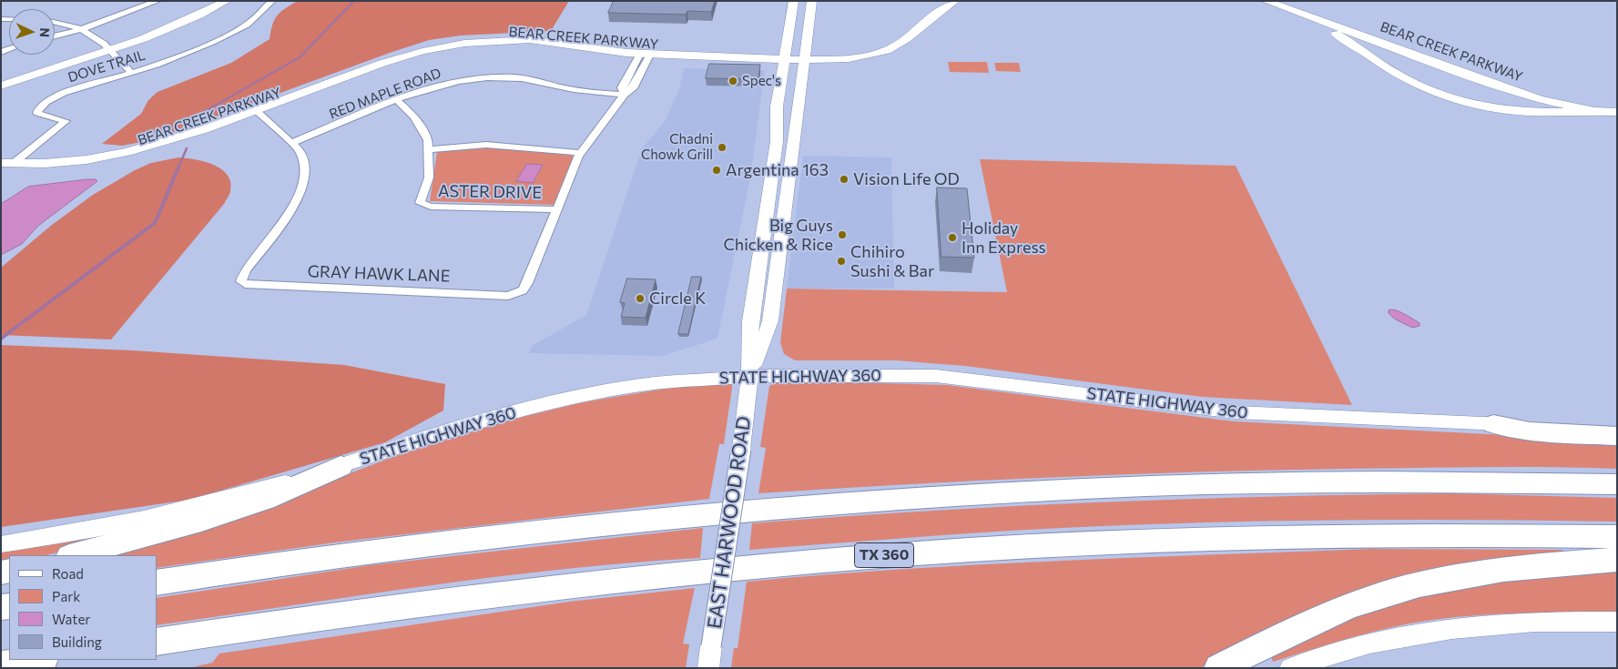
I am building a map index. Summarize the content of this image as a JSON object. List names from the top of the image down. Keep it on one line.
{"streets":{"highway":["TX 360"],"main road":["BEAR CREEK PARKWAY","STATE HIGHWAY 360","EAST HARWOOD ROAD"],"street":["DOVE TRAIL","RED MAPLE ROAD","ASTER DRIVE","GRAY HAWK LANE"]},"crossings":[["BEAR CREEK PARKWAY","DOVE TRAIL"],["BEAR CREEK PARKWAY","EAST HARWOOD ROAD"],["RED MAPLE ROAD","GRAY HAWK LANE"],["ASTER DRIVE","GRAY HAWK LANE"],["STATE HIGHWAY 360","EAST HARWOOD ROAD"]],"places":["Spec's","Chadni Chowk Grill","Argentina 163","Vision Life OD","Big Guys Chicken & Rice","Holiday Inn Express","Chihiro Sushi & Bar","Circle K"],"legend":["Road","Park","Water","Building"],"north":"right"}
